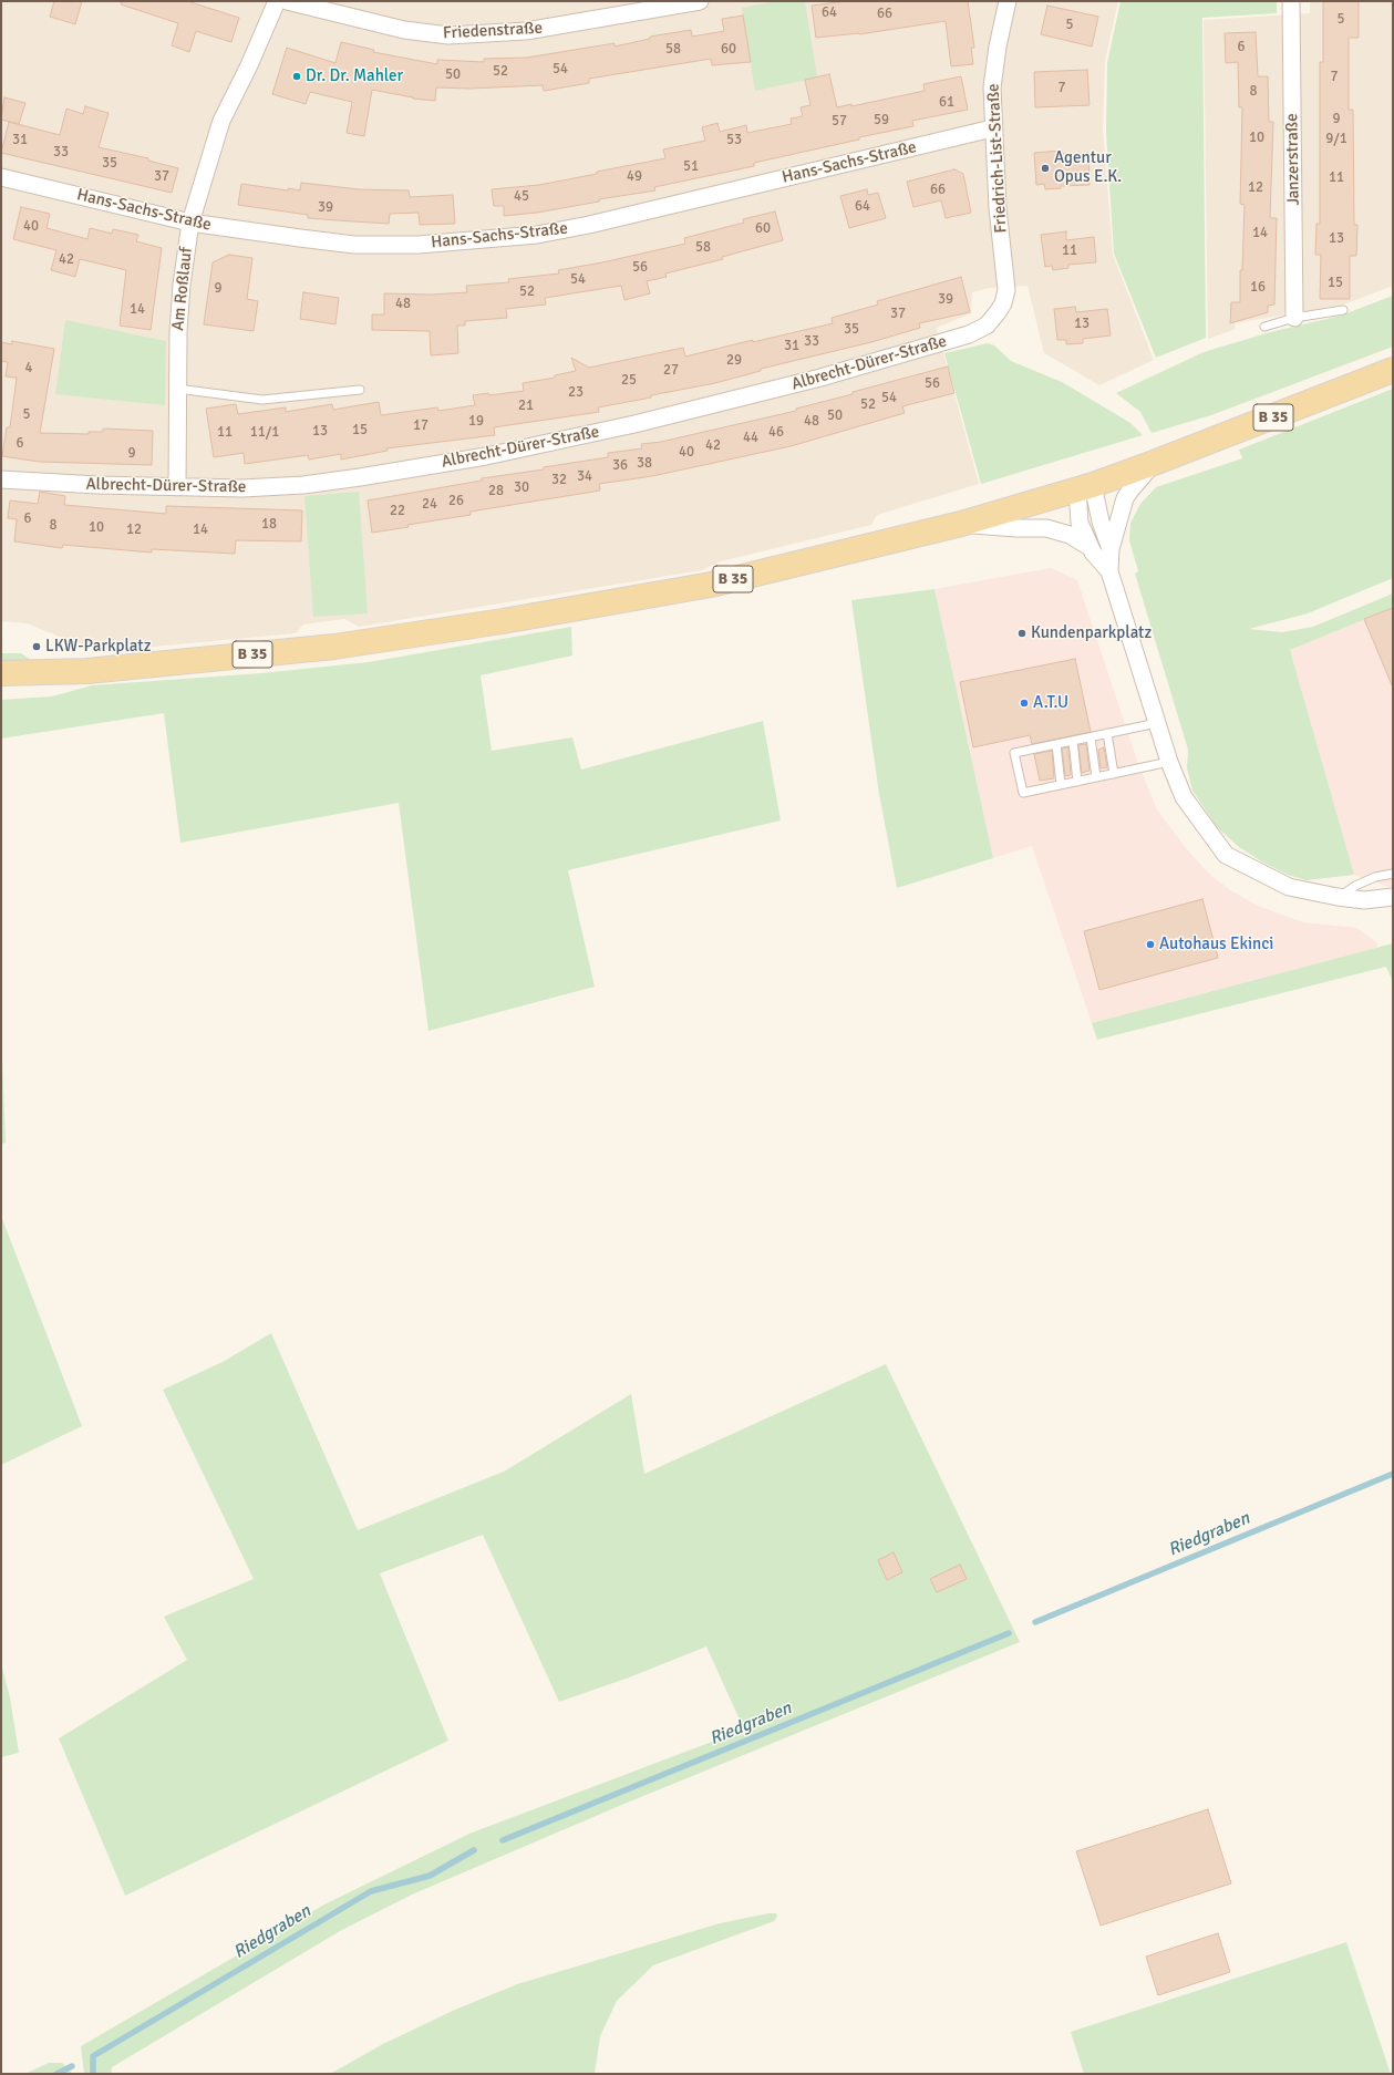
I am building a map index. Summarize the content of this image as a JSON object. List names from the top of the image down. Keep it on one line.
{"streets":{"main road":["B 35"],"street":["Friedenstraße","Friedrich-List-Straße","Janzerstraße","Hans-Sachs-Straße","Am Roßlauf","Albrecht-Dürer-Straße"]},"crossings":[["Friedrich-List-Straße","Hans-Sachs-Straße"],["Friedrich-List-Straße","Albrecht-Dürer-Straße"],["Hans-Sachs-Straße","Am Roßlauf"],["Am Roßlauf","Albrecht-Dürer-Straße"]],"water":["Riedgraben"],"places":["Dr. Dr. Mahler","Agentur Opus E.K.","Kundenparkplatz","LKW-Parkplatz","A.T.U","Autohaus Ekinci"],"house_numbers":["64","66","5","5","6","58","60","54","52","50","7","7","8","61","9","59","57","10","9/1","31","53","33","35","51","37","49","11","12","66","45","64","39","40","60","14","13","58","11","42","56","54","15","16","9","52","39","48","14","37","13","35","33","31","29","4","27","25","56","23","54","52","21","5","50","19","48","17","15","13","11","11/1","46","44","6","42","40","9","38","36","34","32","30","28","26","24","22","6","18","8","10","12","14"]}
